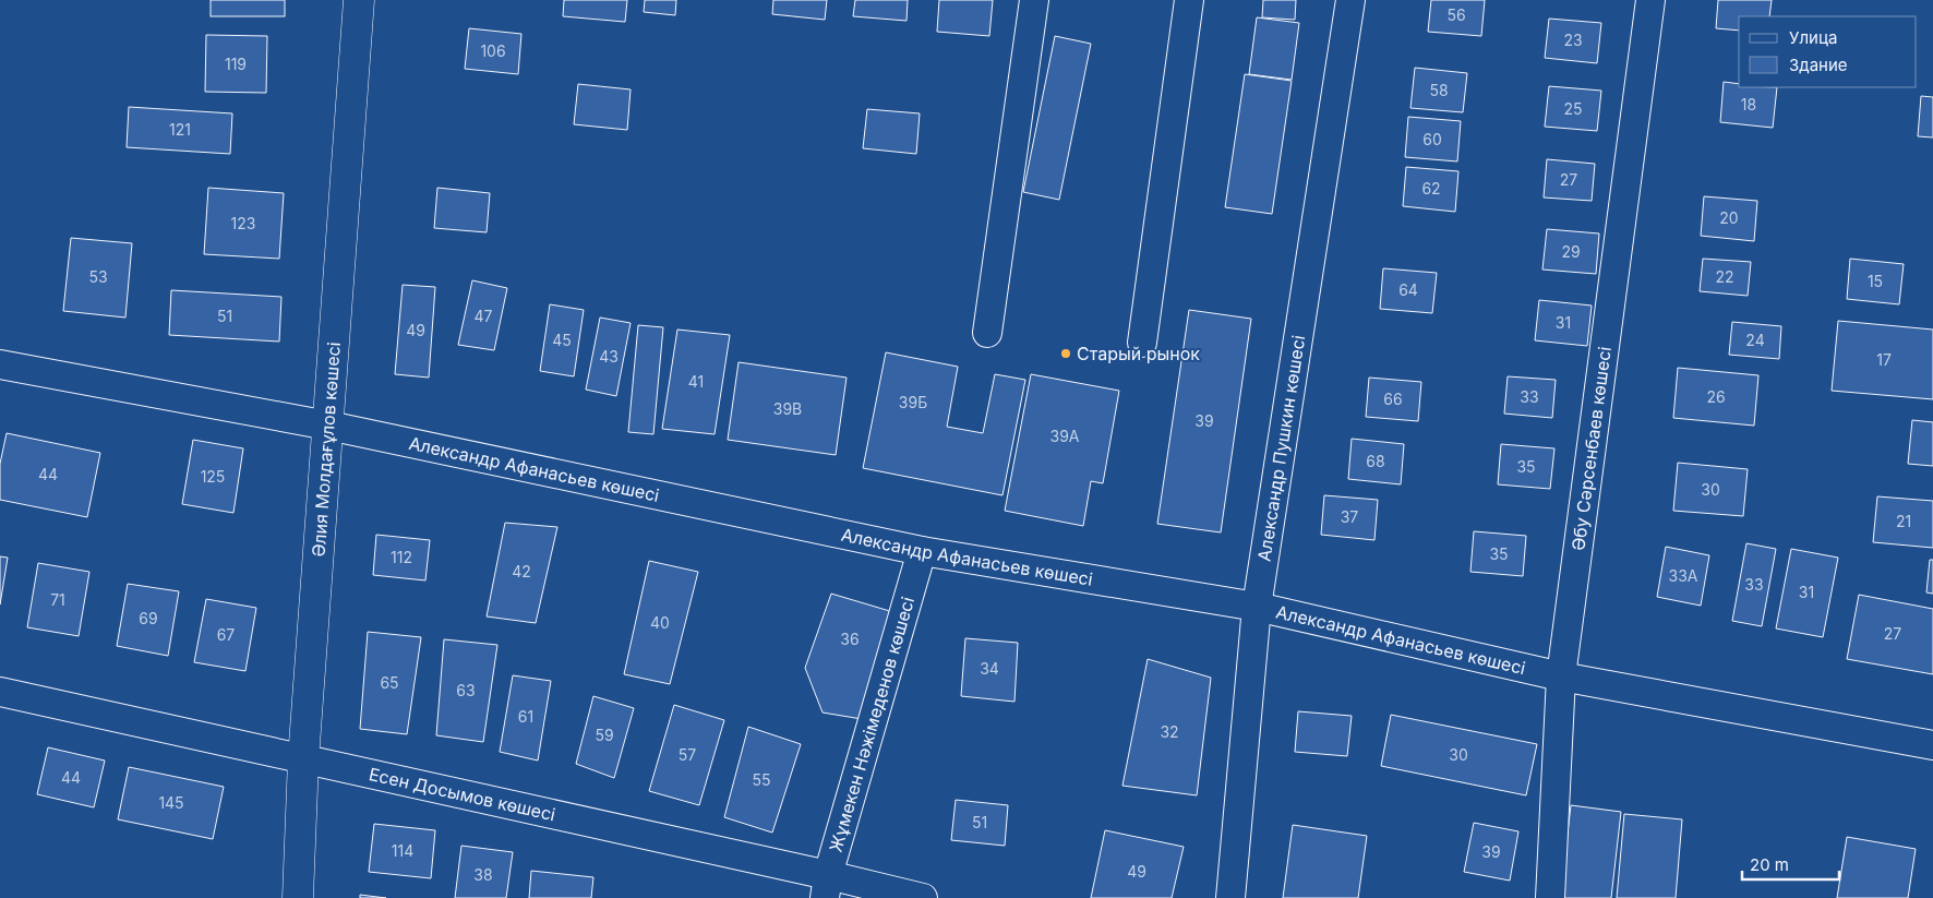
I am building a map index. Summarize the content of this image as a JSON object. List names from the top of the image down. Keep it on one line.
{"streets":{"main road":["Әлия Молдағұлов көшесі"],"street":["Александр Пушкин көшесі","Әбу Сәрсенбаев көшесі","Александр Афанасьев көшесі","Жұмекен Нәжімеденов көшесі","Есен Досымов көшесі"]},"crossings":[["Александр Пушкин көшесі","Александр Афанасьев көшесі"],["Әлия Молдағұлов көшесі","Александр Афанасьев көшесі"],["Әлия Молдағұлов көшесі","Есен Досымов көшесі"],["Әбу Сәрсенбаев көшесі","Александр Афанасьев көшесі"],["Александр Афанасьев көшесі","Жұмекен Нәжімеденов көшесі"],["Жұмекен Нәжімеденов көшесі","Есен Досымов көшесі"]],"places":["Старый рынок"],"house_numbers":["56","23","106","119","58","18","25","121","60","27","62","20","123","29","53","22","15","64","51","47","31","49","45","24","43","17","41","33","26","66","39Б","39В","39","39А","68","35","44","125","30","37","21","35","112","42","33А","33","31","71","69","40","27","67","36","34","65","63","61","32","59","57","30","44","55","145","51","114","39","49","38"],"legend":["Улица","Здание"],"scale_bar":"20 m"}
